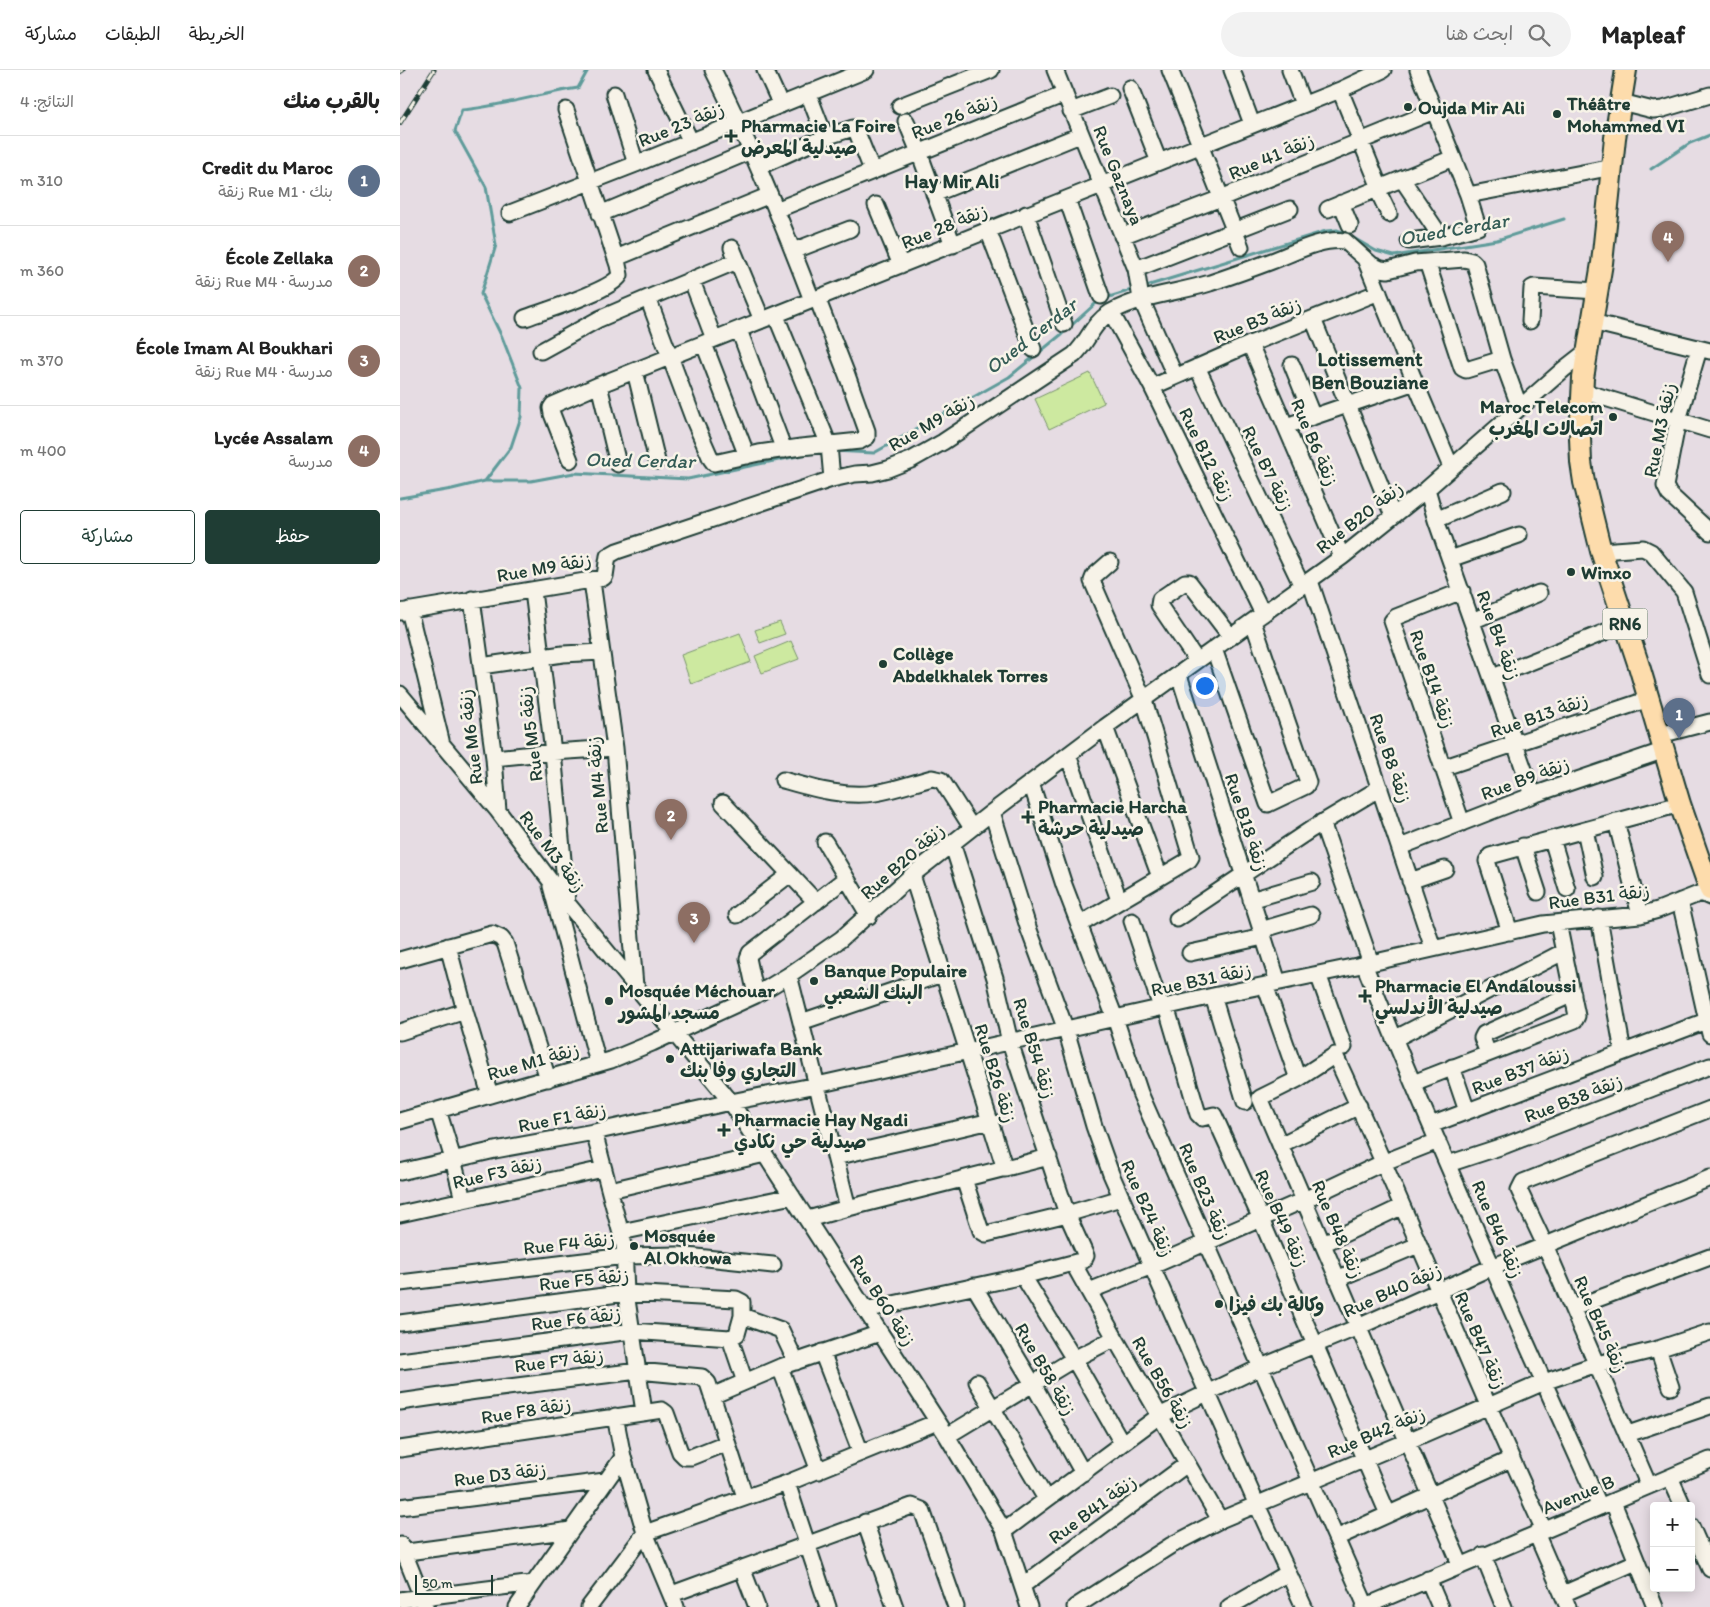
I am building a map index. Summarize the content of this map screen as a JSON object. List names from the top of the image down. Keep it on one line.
{"streets":{"main road":["RN6"],"street":["Rue 26 زنقة","Rue 23 زنقة","Rue 41 زنقة","Rue Gaznaya","Rue 28 زنقة","Rue B3 زنقة","Rue M9 زنقة","Rue M3 زنقة","Rue B6 زنقة","Rue B12 زنقة","Rue B7 زنقة","Rue B20 زنقة","Rue B4 زنقة","Rue B14 زنقة","Rue B13 زنقة","Rue M5 زنقة","Rue M6 زنقة","Rue B8 زنقة","Rue B9 زنقة","Rue M4 زنقة","Rue B18 زنقة","Rue B31 زنقة","Rue B54 زنقة","Rue M1 زنقة","Rue B37 زنقة","Rue B26 زنقة","Rue B38 زنقة","Rue F1 زنقة","Rue F3 زنقة","Rue B23 زنقة","Rue B24 زنقة","Rue B49 زنقة","Rue B48 زنقة","Rue B46 زنقة","Rue F4 زنقة","Rue F5 زنقة","Rue B40 زنقة","Rue B60 زنقة","Rue F6 زنقة","Rue B45 زنقة","Rue B47 زنقة","Rue F7 زنقة","Rue B58 زنقة","Rue B56 زنقة","Rue F8 زنقة","Rue B42 زنقة","Rue D3 زنقة","Avenue B","Rue B41 زنقة"]},"crossings":[["Rue 26 زنقة","Rue Gaznaya"],["Rue 41 زنقة","Rue Gaznaya"],["Rue Gaznaya","Rue 28 زنقة"],["Rue Gaznaya","Rue B3 زنقة"],["Rue Gaznaya","Rue M9 زنقة"],["Rue B3 زنقة","Rue B6 زنقة"],["Rue B3 زنقة","Rue B12 زنقة"],["Rue B3 زنقة","Rue B7 زنقة"],["Rue M9 زنقة","Rue B12 زنقة"],["Rue M9 زنقة","Rue M5 زنقة"],["Rue M9 زنقة","Rue M6 زنقة"],["Rue M9 زنقة","Rue M4 زنقة"],["Rue M3 زنقة","Rue B20 زنقة"],["Rue M3 زنقة","Rue M5 زنقة"],["Rue M3 زنقة","Rue M6 زنقة"],["Rue M3 زنقة","Rue M4 زنقة"],["Rue M3 زنقة","Rue M1 زنقة"],["Rue M3 زنقة","Rue B60 زنقة"],["Rue B6 زنقة","Rue B20 زنقة"],["Rue B12 زنقة","Rue B20 زنقة"],["Rue B7 زنقة","Rue B20 زنقة"],["Rue B7 زنقة","Rue B8 زنقة"],["Rue B20 زنقة","RN6"],["Rue B20 زنقة","Rue B4 زنقة"],["Rue B20 زنقة","Rue B8 زنقة"],["Rue B20 زنقة","Rue B18 زنقة"],["Rue B20 زنقة","Rue B54 زنقة"],["Rue B20 زنقة","Rue M1 زنقة"],["Rue B20 زنقة","Rue B26 زنقة"],["Rue B20 زنقة","Rue B23 زنقة"],["Rue B20 زنقة","Rue B24 زنقة"],["Rue B20 زنقة","Rue B60 زنقة"],["RN6","Rue B13 زنقة"],["RN6","Rue B9 زنقة"],["RN6","Rue B31 زنقة"],["Rue B4 زنقة","Rue B14 زنقة"],["Rue B4 زنقة","Rue B13 زنقة"],["Rue B4 زنقة","Rue B9 زنقة"],["Rue B14 زنقة","Rue B13 زنقة"],["Rue B14 زنقة","Rue B9 زنقة"],["Rue B8 زنقة","Rue B9 زنقة"],["Rue B8 زنقة","Rue B31 زنقة"],["Rue B18 زنقة","Rue B31 زنقة"],["Rue B18 زنقة","Rue B48 زنقة"],["Rue B31 زنقة","Rue B54 زنقة"],["Rue B31 زنقة","Rue B26 زنقة"],["Rue B31 زنقة","Rue F1 زنقة"],["Rue B31 زنقة","Rue B23 زنقة"],["Rue B31 زنقة","Rue B24 زنقة"],["Rue B31 زنقة","Rue B49 زنقة"],["Rue B31 زنقة","Rue B46 زنقة"],["Rue B31 زنقة","Rue B60 زنقة"],["Rue B31 زنقة","Rue B47 زنقة"],["Rue B54 زنقة","Rue B56 زنقة"],["Rue M1 زنقة","Rue B60 زنقة"],["Rue B37 زنقة","Rue B46 زنقة"],["Rue B38 زنقة","Rue B46 زنقة"],["Rue F1 زنقة","Rue B60 زنقة"],["Rue B23 زنقة","Rue B40 زنقة"],["Rue B23 زنقة","Rue B42 زنقة"],["Rue B23 زنقة","Avenue B"],["Rue B24 زنقة","Rue B40 زنقة"],["Rue B24 زنقة","Rue B42 زنقة"],["Rue B49 زنقة","Rue B40 زنقة"],["Rue B49 زنقة","Rue B42 زنقة"],["Rue B48 زنقة","Rue B40 زنقة"],["Rue B48 زنقة","Rue B47 زنقة"],["Rue B48 زنقة","Rue B42 زنقة"],["Rue B48 زنقة","Avenue B"],["Rue B46 زنقة","Rue B40 زنقة"],["Rue B46 زنقة","Rue B42 زنقة"],["Rue B46 زنقة","Avenue B"],["Rue B40 زنقة","Rue B60 زنقة"],["Rue B40 زنقة","Rue B45 زنقة"],["Rue B40 زنقة","Rue B47 زنقة"],["Rue B40 زنقة","Rue B58 زنقة"],["Rue B40 زنقة","Rue B56 زنقة"],["Rue B60 زنقة","Rue B41 زنقة"],["Rue B45 زنقة","Rue B42 زنقة"],["Rue B45 زنقة","Avenue B"],["Rue B47 زنقة","Rue B42 زنقة"],["Rue B47 زنقة","Avenue B"],["Rue B56 زنقة","Rue B42 زنقة"],["Rue B56 زنقة","Rue B41 زنقة"]],"districts":["Hay Mir Ali","Lotissement Ben Bouziane"],"water":["Oued Cerdar"],"places":{"other":["Oujda Mir Ali","Théâtre Mohammed VI","Maroc Telecom اتصالات المغرب","Winxo","Collège Abdelkhalek Torres","Banque Populaire البنك الشعبي","Mosquée Méchouar مسجد المشور","Attijariwafa Bank التجاري وفا بنك","Mosquée Al Okhowa","وكالة بك فيزا"],"health":["Pharmacie La Foire صيدلية المعرض","Pharmacie Harcha صيدلية حرشة","Pharmacie El Andaloussi صيدلية الأندلسي","Pharmacie Hay Ngadi صيدلية حي نكادي"]},"scale_bar":"50 m","page":{"header":"Mapleaf","search":"ابحث هنا","nav":["الخريطة","الطبقات","مشاركة"],"heading":["بالقرب منك","النتائج: 4"],"list":[{"mark":"1","name":"Credit du Maroc","note":"بنك · Rue M1 زنقة","value":"310 m"},{"mark":"2","name":"École Zellaka","note":"مدرسة · Rue M4 زنقة","value":"360 m"},{"mark":"3","name":"École Imam Al Boukhari","note":"مدرسة · Rue M4 زنقة","value":"370 m"},{"mark":"4","name":"Lycée Assalam","note":"مدرسة","value":"400 m"}],"pins":["4","1","2","3"],"buttons":["حفظ","مشاركة"],"map_buttons":["+","−"],"scale":"50 m"}}
